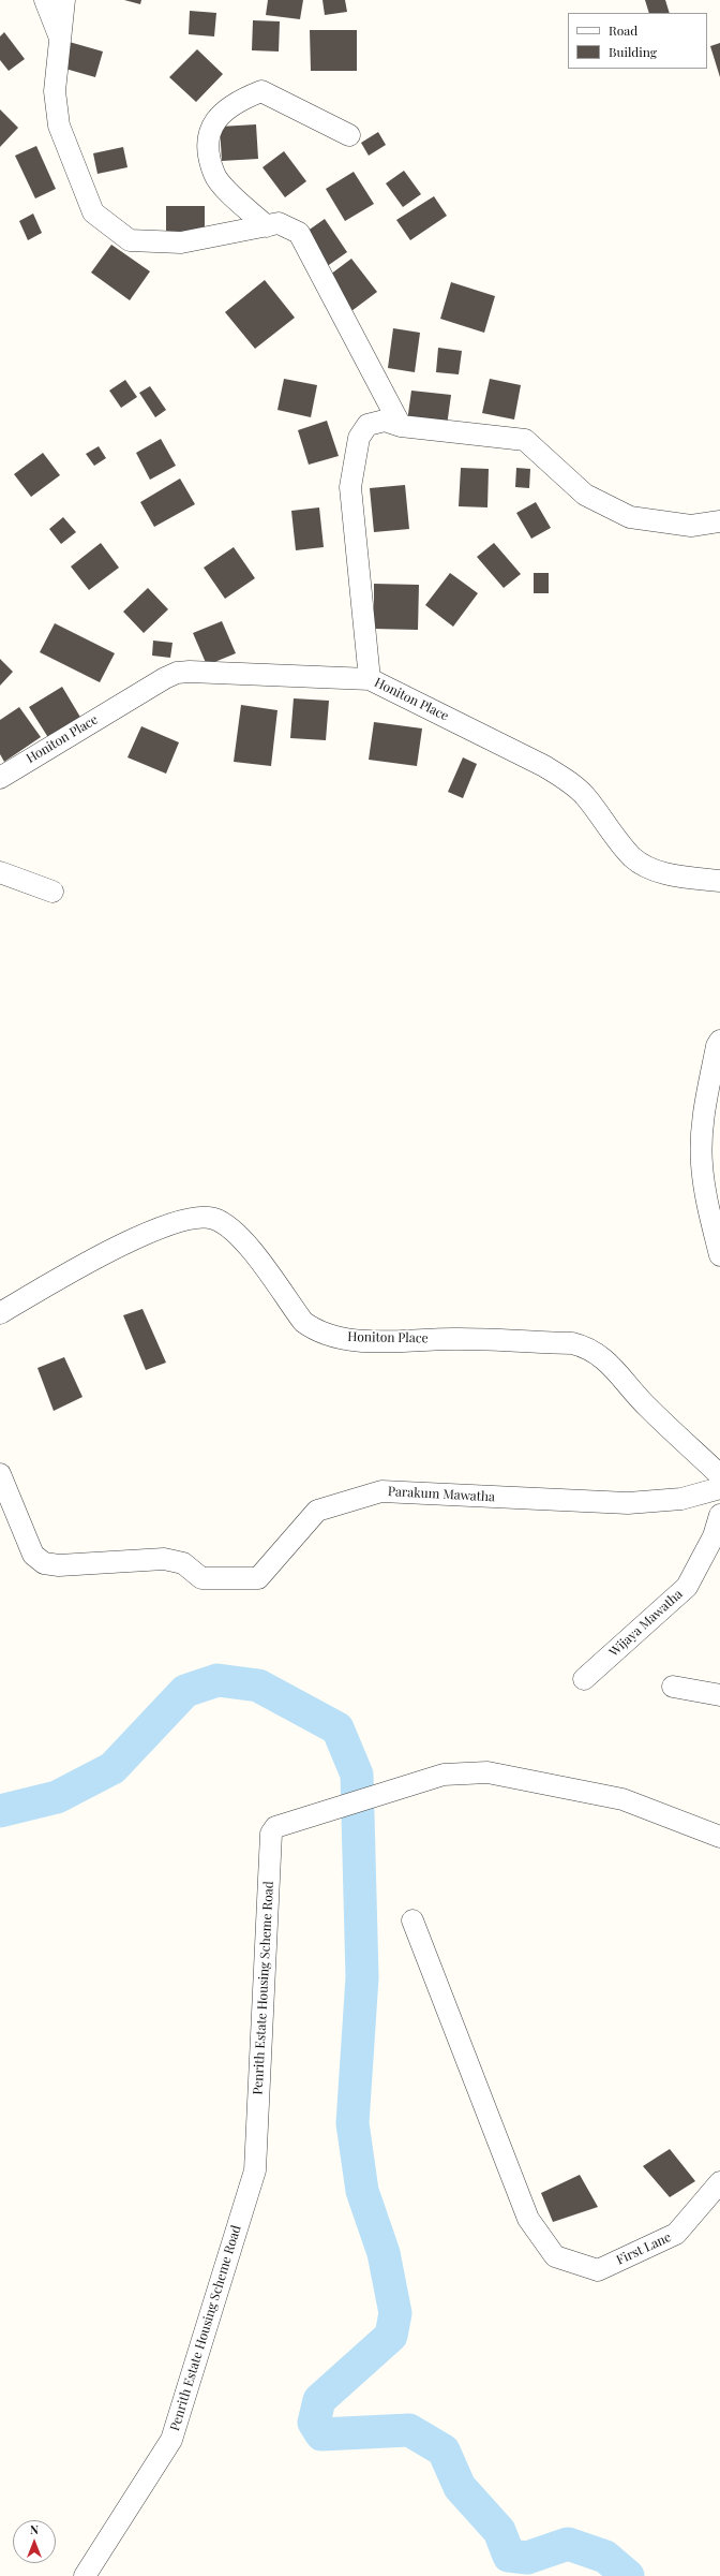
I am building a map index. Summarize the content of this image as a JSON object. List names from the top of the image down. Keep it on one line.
{"streets":{"street":["Honiton Place","Parakum Mawatha","Wijaya Mawatha","Penrith Estate Housing Scheme Road","First Lane"]},"legend":["Road","Building"],"north":"top"}
